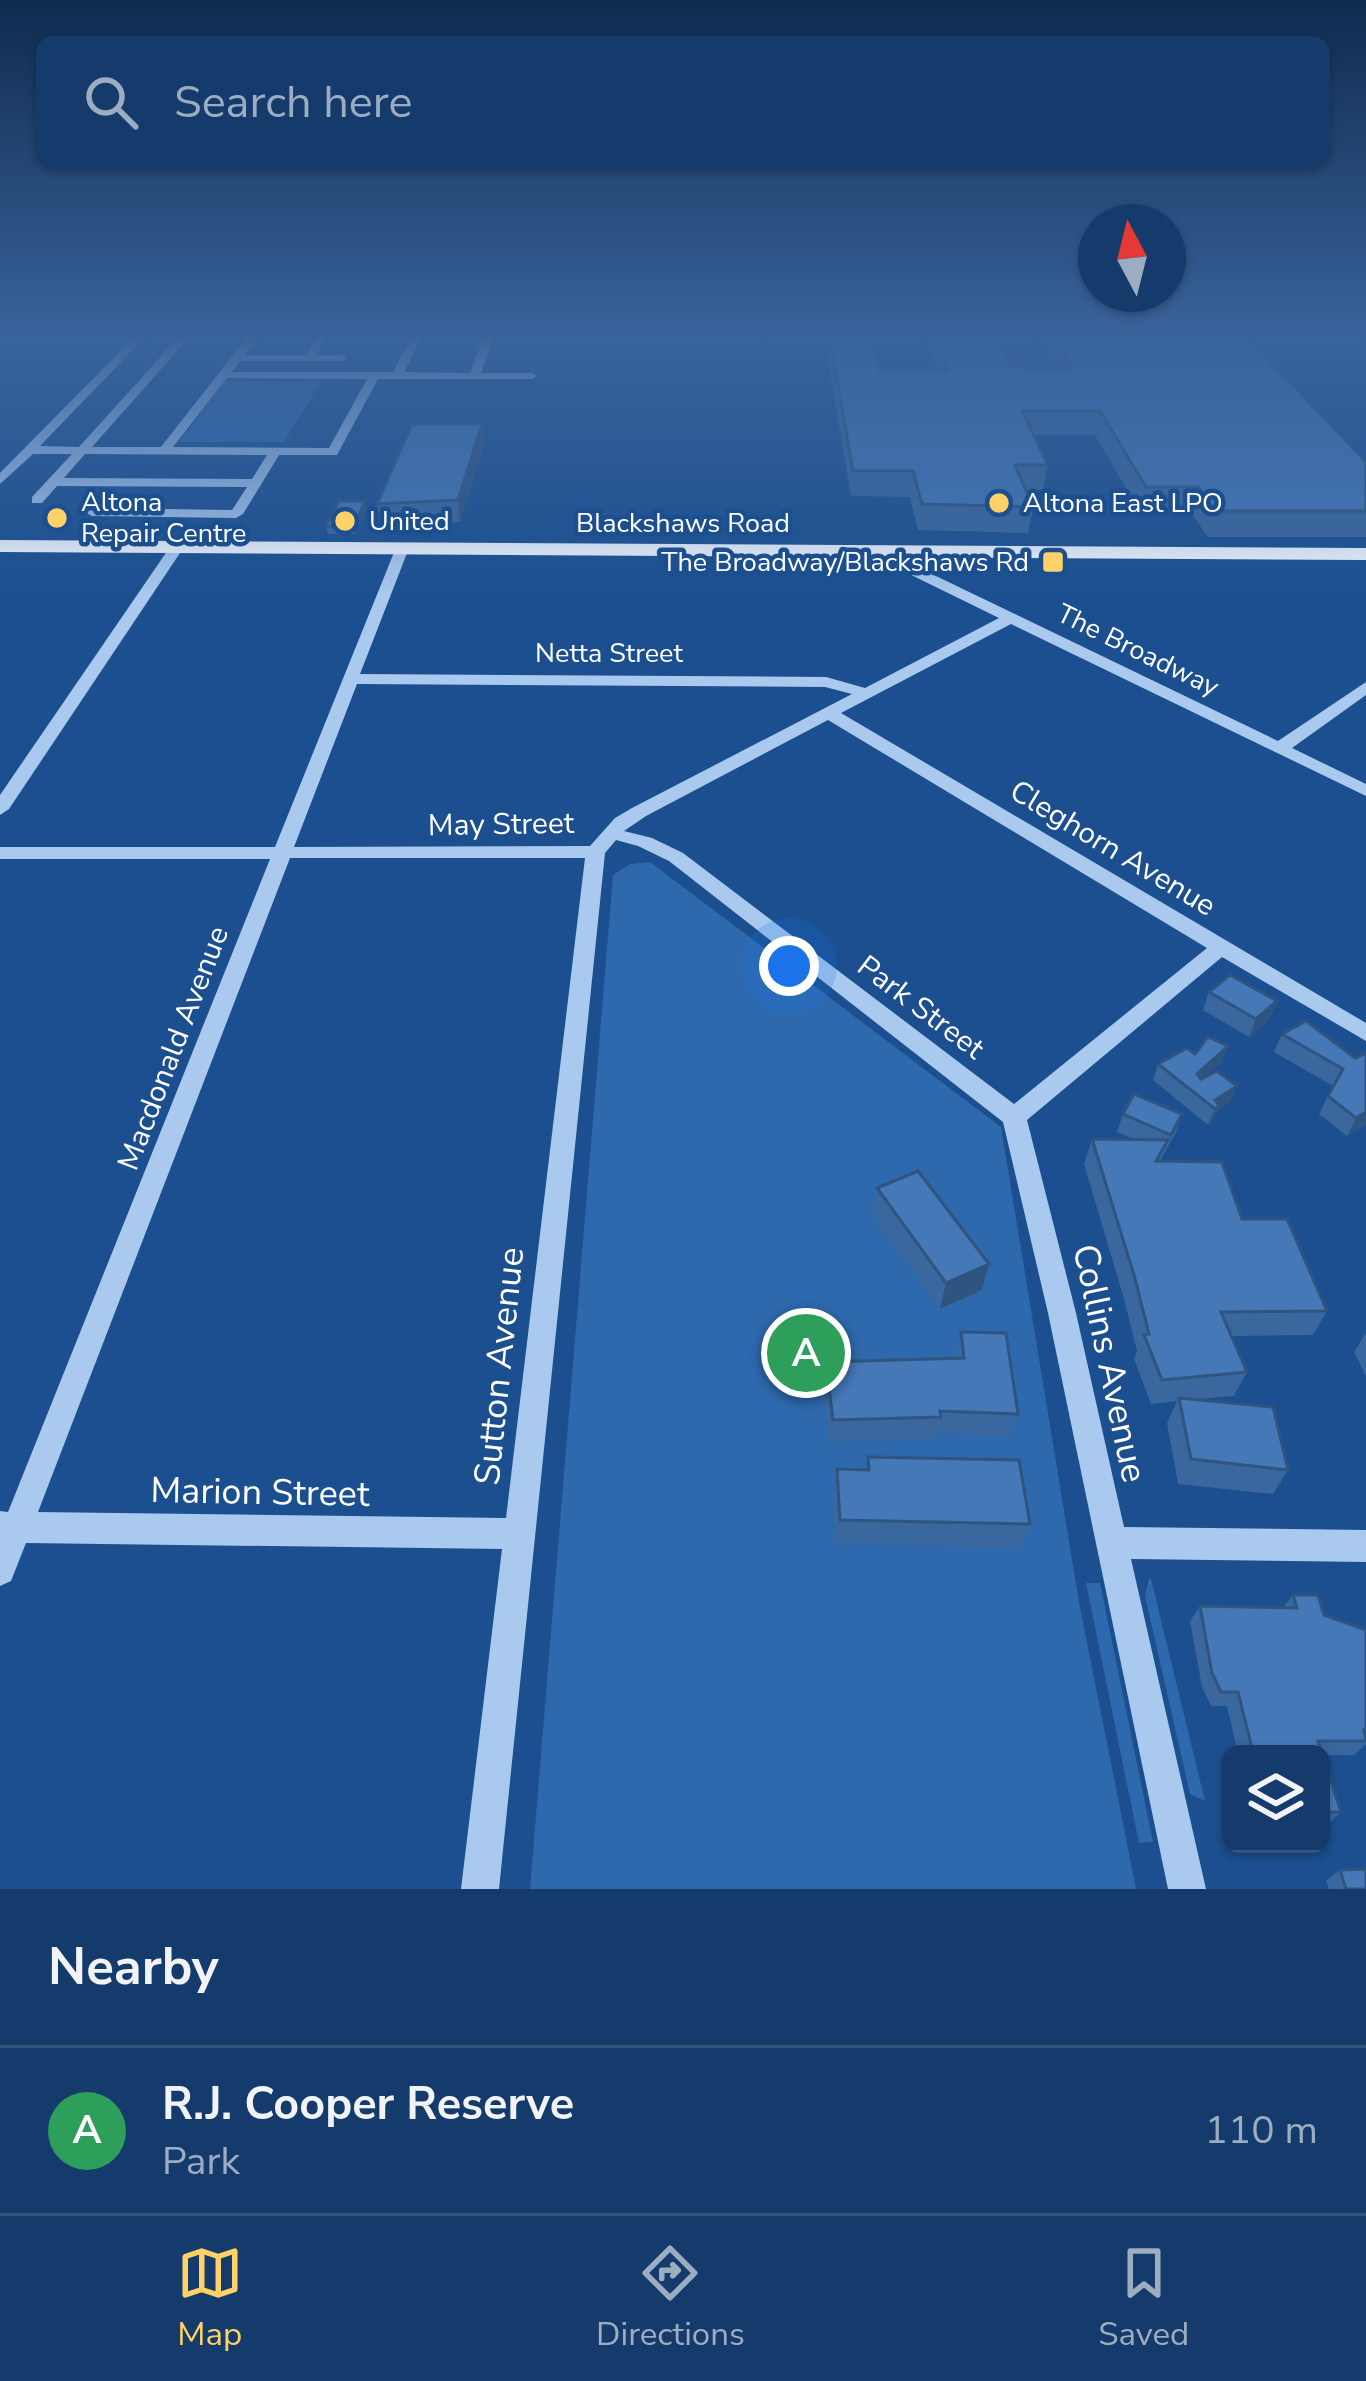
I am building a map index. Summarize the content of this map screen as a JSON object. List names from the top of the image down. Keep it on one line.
{"streets":{"main road":["Blackshaws Road"],"street":["The Broadway","Netta Street","May Street","Cleghorn Avenue","Park Street","Macdonald Avenue","Collins Avenue","Sutton Avenue","Marion Street"]},"crossings":[["Blackshaws Road","The Broadway"],["Blackshaws Road","Macdonald Avenue"],["The Broadway","May Street"],["Netta Street","May Street"],["Netta Street","Macdonald Avenue"],["May Street","Cleghorn Avenue"],["May Street","Park Street"],["May Street","Macdonald Avenue"],["May Street","Sutton Avenue"],["Park Street","Collins Avenue"],["Park Street","Sutton Avenue"],["Macdonald Avenue","Marion Street"],["Sutton Avenue","Marion Street"]],"places":{"other":["Altona East LPO","Altona Repair Centre","United"],"transit":["The Broadway/Blackshaws Rd"]},"north":"top","page":{"search":"Search here","pins":"A","heading":"Nearby","list":[{"mark":"A","name":"R.J. Cooper Reserve","note":"Park","value":"110 m"}],"nav":["Map","Directions","Saved"]}}
